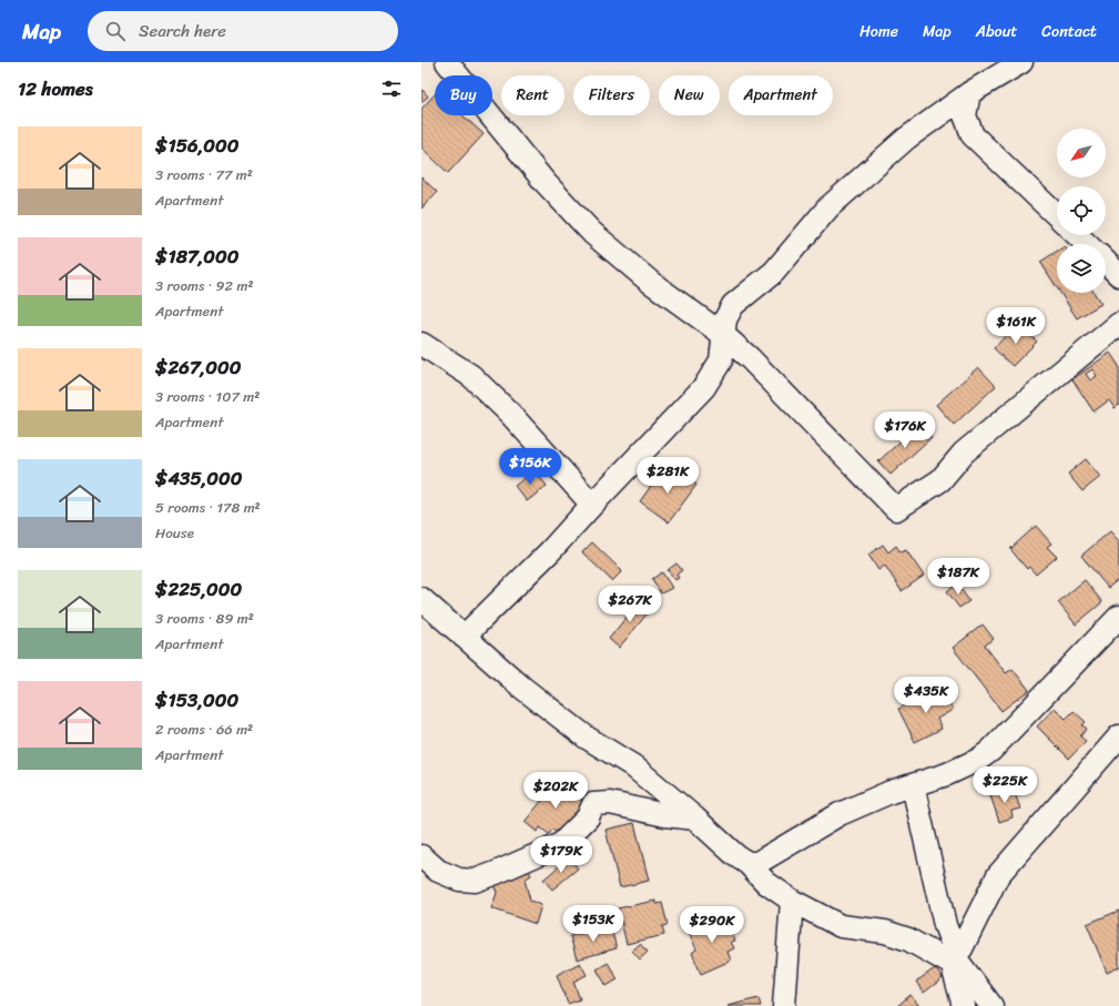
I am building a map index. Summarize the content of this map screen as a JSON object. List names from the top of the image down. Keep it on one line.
{"north":"bottom left","page":{"header":"Map","search":"Search here","nav":["Home","Map","About","Contact"],"heading":"12 homes","chip":["Buy","Rent","Filters","New","Apartment"],"list":[{"name":"$156,000","note":"3 rooms · 77 m² · Apartment"},{"name":"$187,000","note":"3 rooms · 92 m² · Apartment"},{"name":"$267,000","note":"3 rooms · 107 m² · Apartment"},{"name":"$435,000","note":"5 rooms · 178 m² · House"},{"name":"$225,000","note":"3 rooms · 89 m² · Apartment"},{"name":"$153,000","note":"2 rooms · 66 m² · Apartment"}],"price":["$161K","$176K","$156K","$281K","$187K","$267K","$435K","$225K","$202K","$179K","$153K","$290K"]}}
